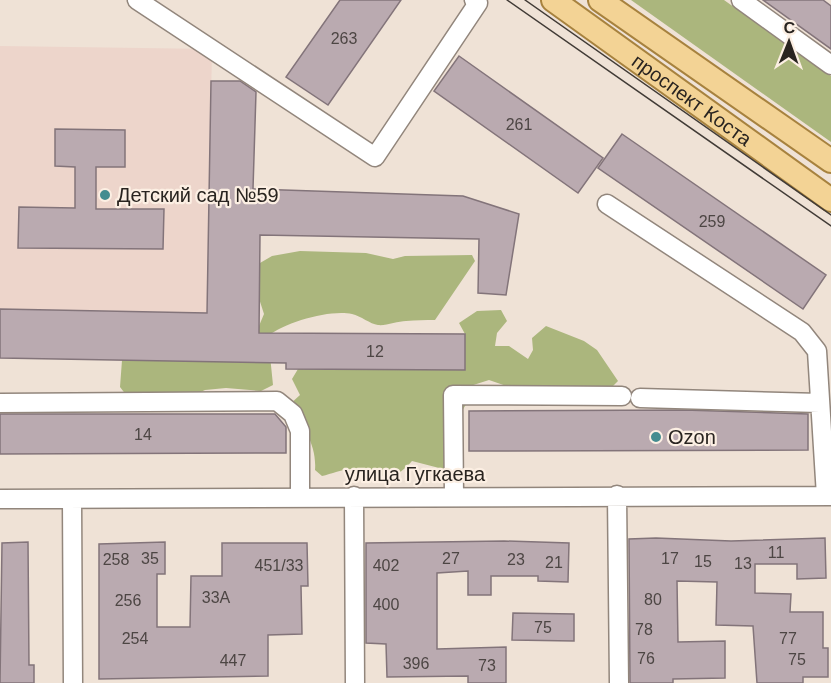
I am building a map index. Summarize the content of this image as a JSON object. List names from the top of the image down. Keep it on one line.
{"streets":{"main road":["проспект Коста"],"street":["улица Гугкаева"]},"places":["Детский сад №59","Ozon"],"house_numbers":["263","261","259","12","14","11","35","27","17","258","23","15","21","13","451/33","402","33A","80","256","400","75","78","254","77","76","75","447","396","73"],"north":"top"}
